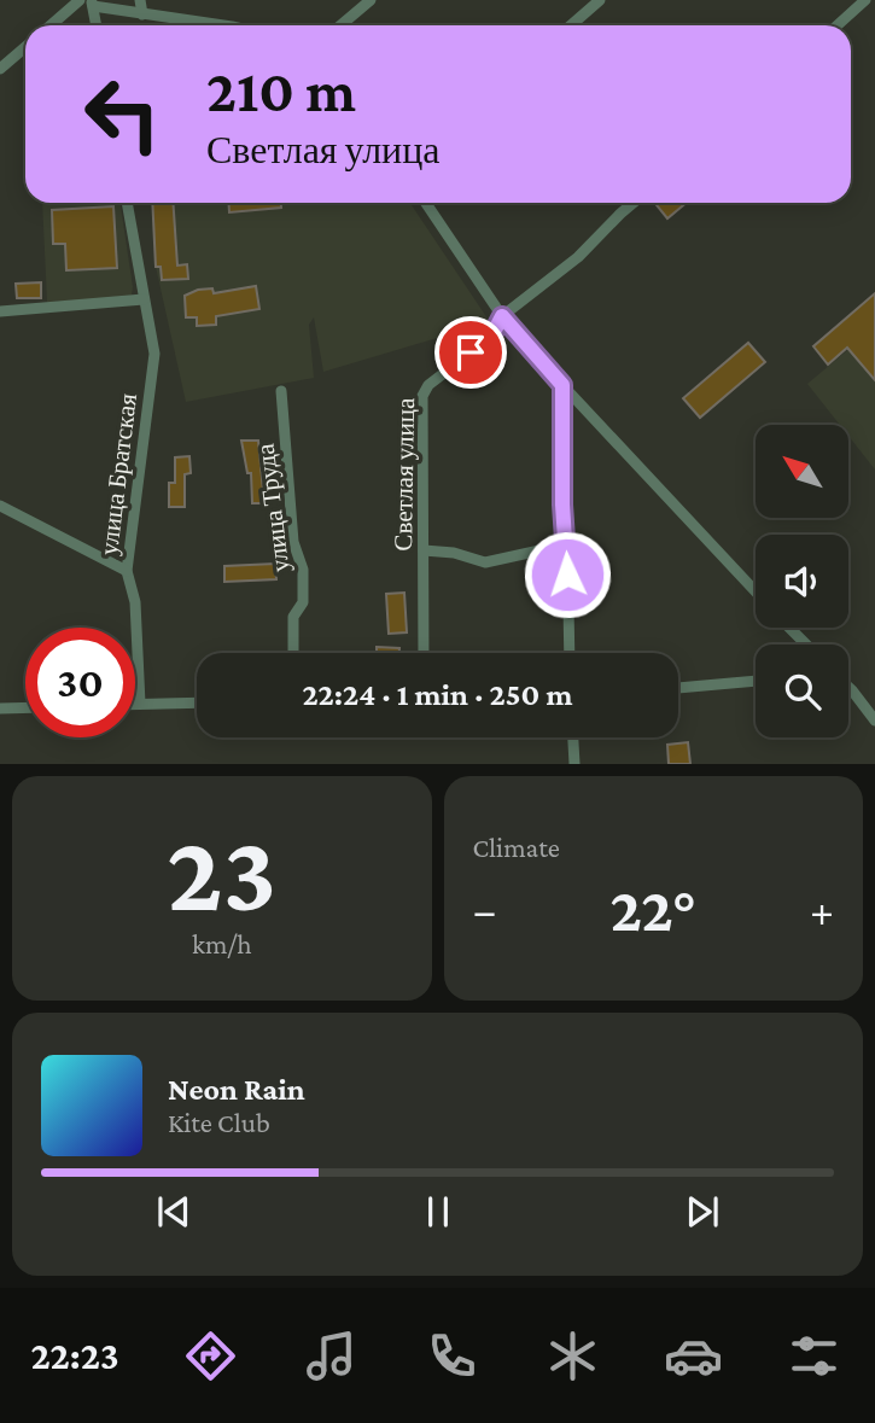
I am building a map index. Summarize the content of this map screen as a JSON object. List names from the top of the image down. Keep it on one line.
{"streets":{"street":["улица Братская","Светлая улица","улица Труда"]},"north":"top left","page":{"turn":["210 m","Светлая улица"],"limit":"30","trip":"22:24 · 1 min · 250 m","tile":[["23","km/h"],"Climate"],"heat":["−","22°","+"],"song":["Neon Rain","Kite Club"],"tabs":"22:23"}}
